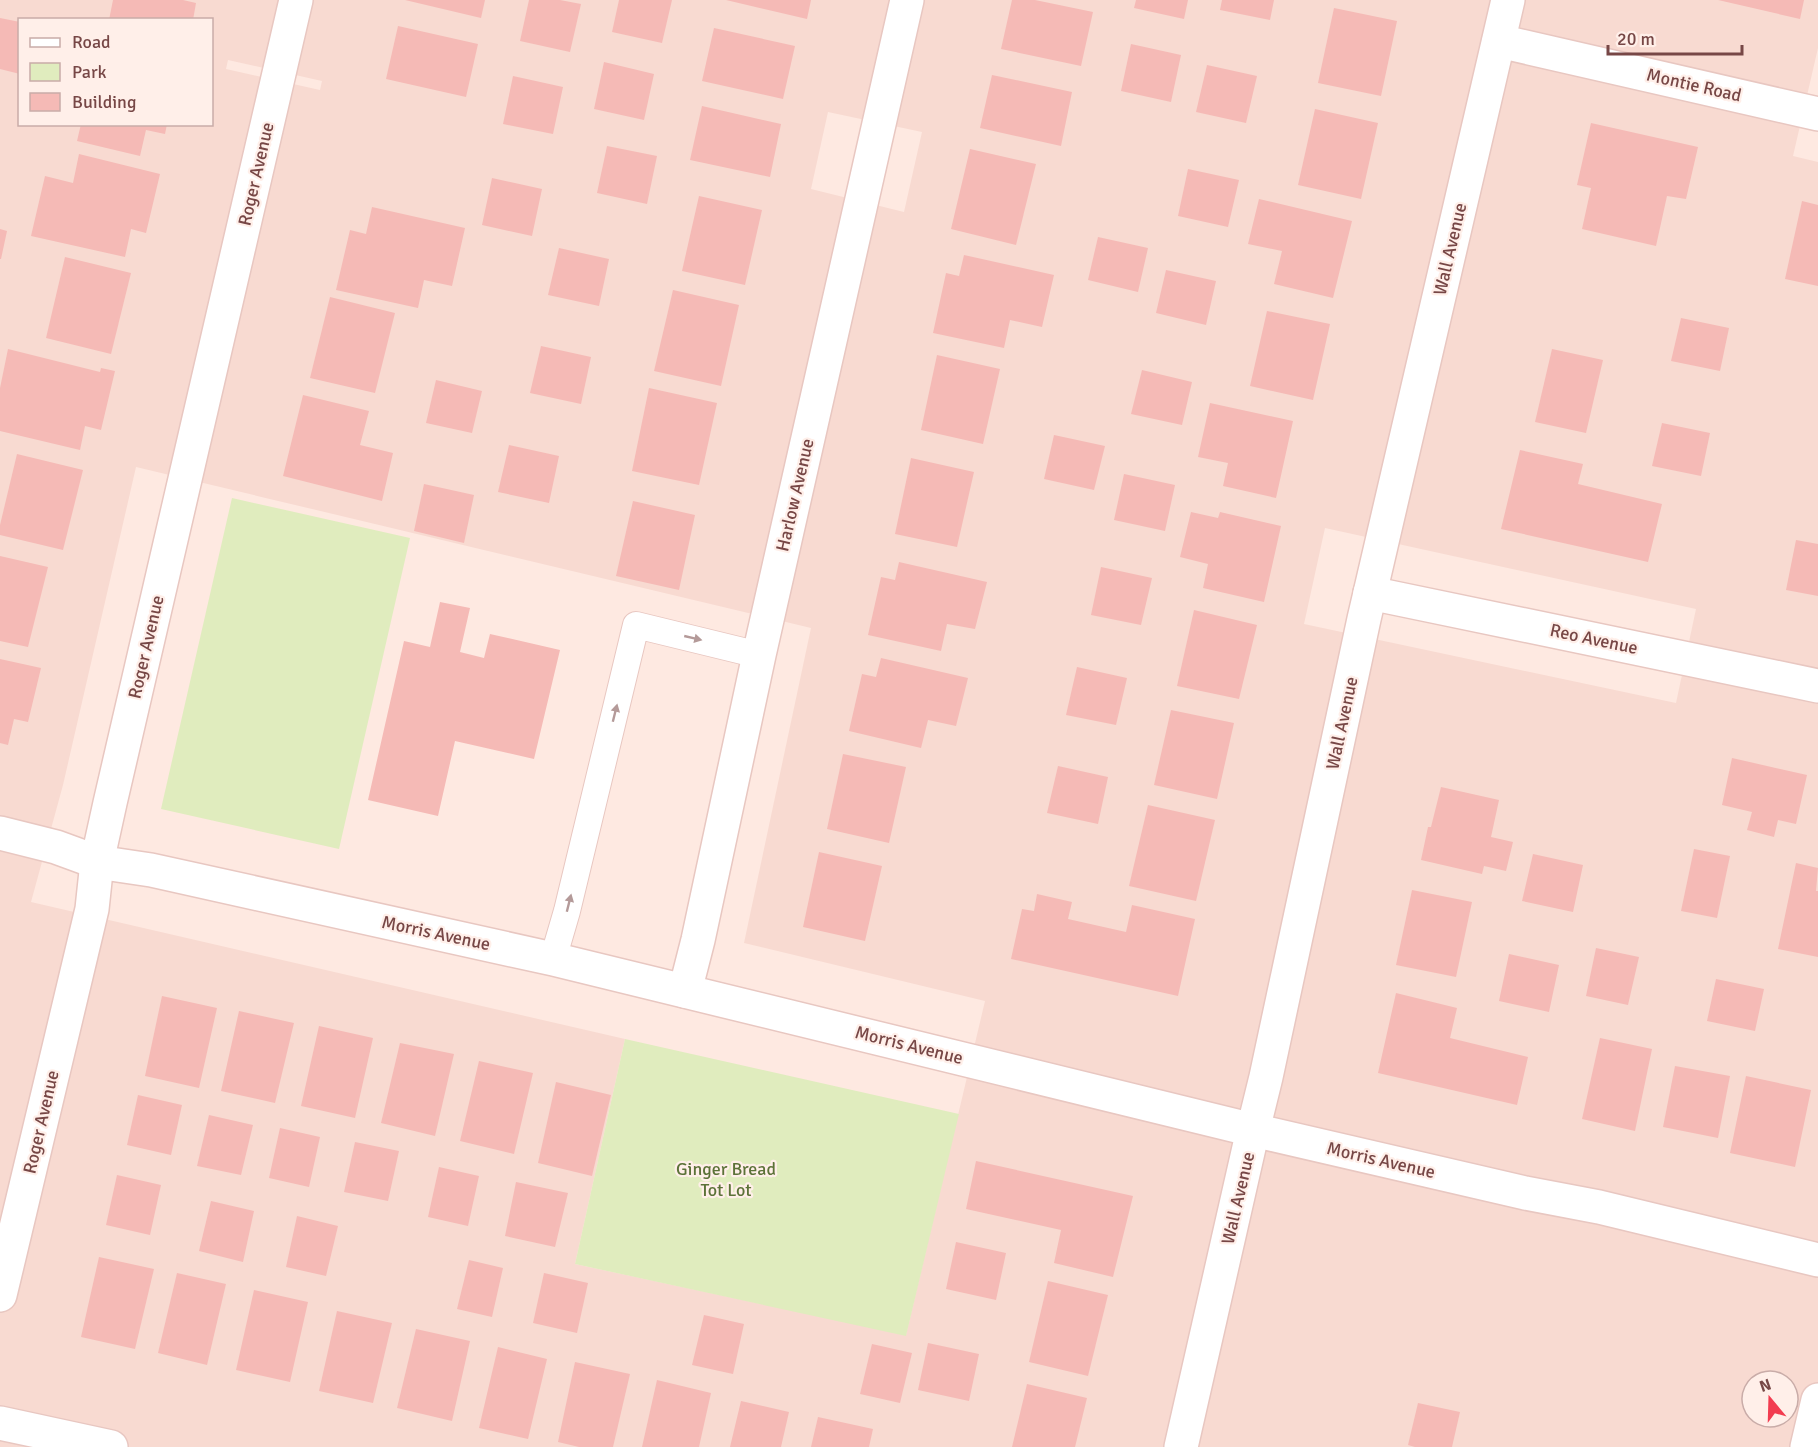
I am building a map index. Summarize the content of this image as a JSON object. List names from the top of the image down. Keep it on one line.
{"streets":{"street":["Montie Road","Roger Avenue","Wall Avenue","Harlow Avenue","Reo Avenue","Morris Avenue"]},"crossings":[["Montie Road","Wall Avenue"],["Roger Avenue","Morris Avenue"],["Wall Avenue","Reo Avenue"],["Wall Avenue","Morris Avenue"],["Harlow Avenue","Morris Avenue"]],"parks":["Ginger Bread Tot Lot"],"legend":["Road","Park","Building"],"scale_bar":"20 m","north":"top"}
